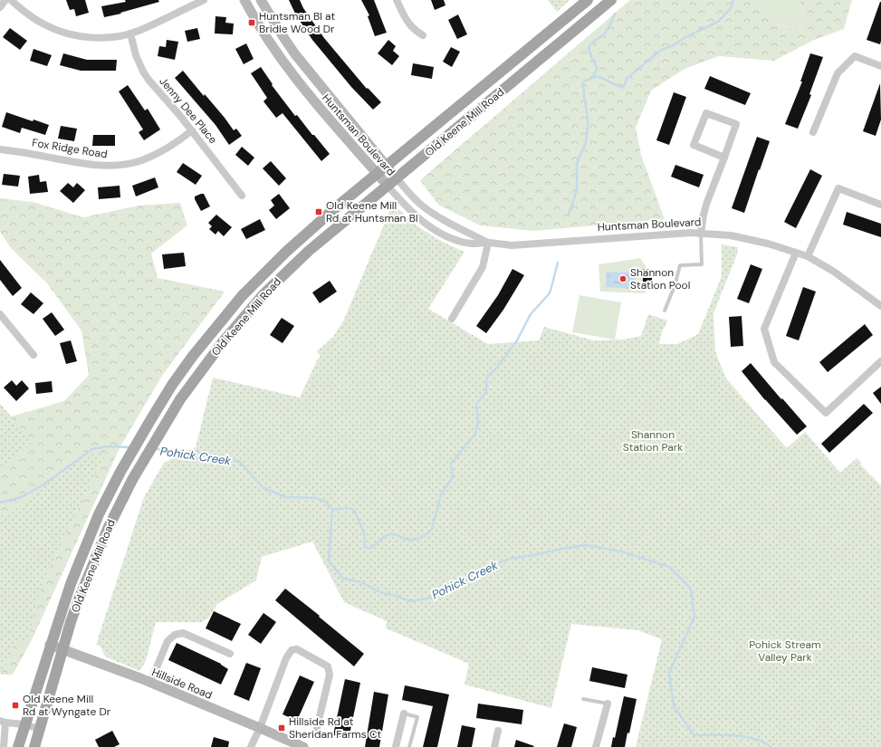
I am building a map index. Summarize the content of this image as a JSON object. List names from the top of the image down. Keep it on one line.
{"streets":{"main road":["Old Keene Mill Road"],"street":["Jenny Dee Place","Huntsman Boulevard","Fox Ridge Road","Hillside Road"]},"crossings":[["Jenny Dee Place","Fox Ridge Road"],["Old Keene Mill Road","Huntsman Boulevard"],["Old Keene Mill Road","Hillside Road"]],"water":["Pohick Creek"],"parks":["Shannon Station Park","Pohick Stream Valley Park"],"places":{"transit":["Huntsman Bl at Bridle Wood Dr","Old Keene Mill Rd at Huntsman Bl","Old Keene Mill Rd at Wyngate Dr","Hillside Rd at Sheridan Farms Ct"],"other":["Shannon Station Pool"]}}
